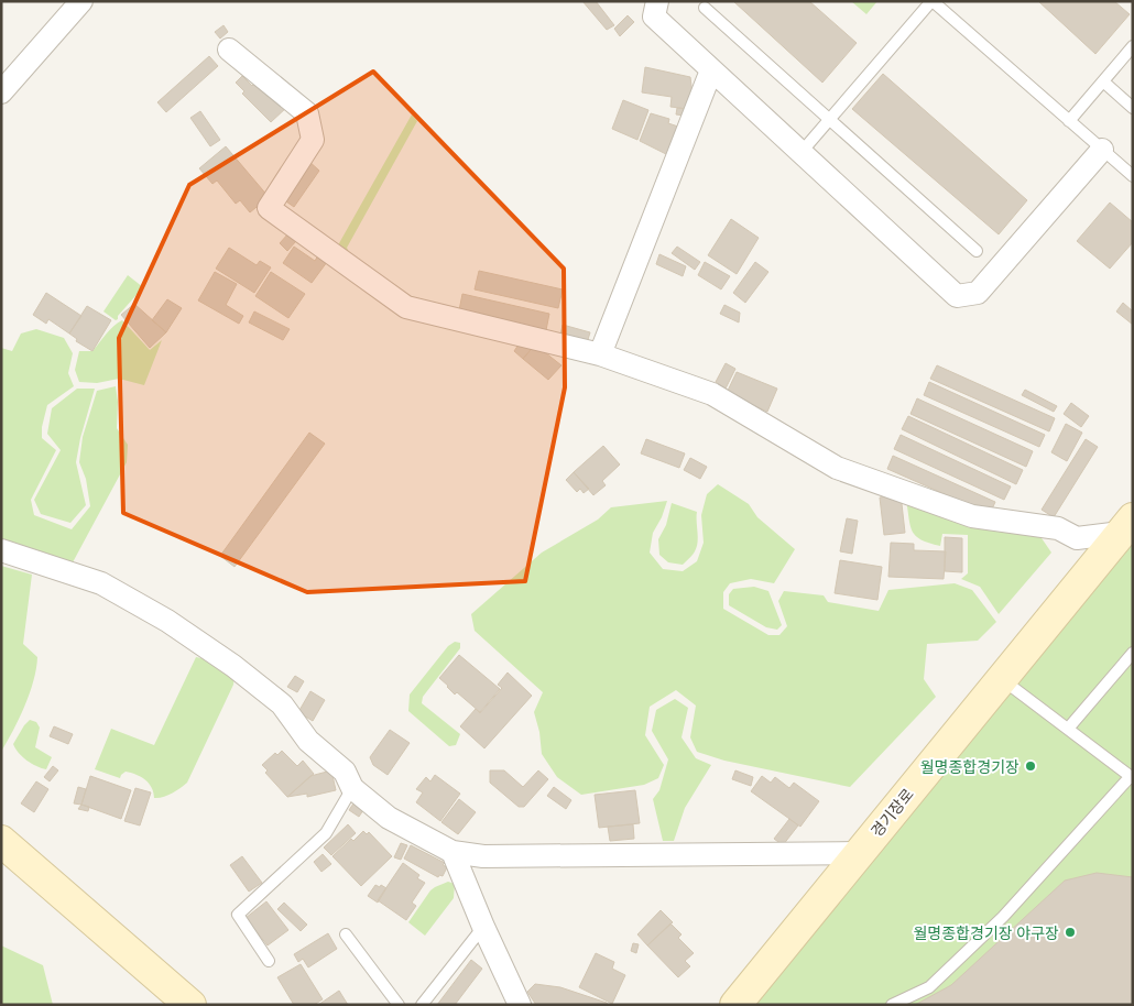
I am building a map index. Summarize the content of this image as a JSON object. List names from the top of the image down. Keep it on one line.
{"streets":{"street":["경기장로"]},"places":["월명종합경기장","월명종합경기장 야구장"]}
